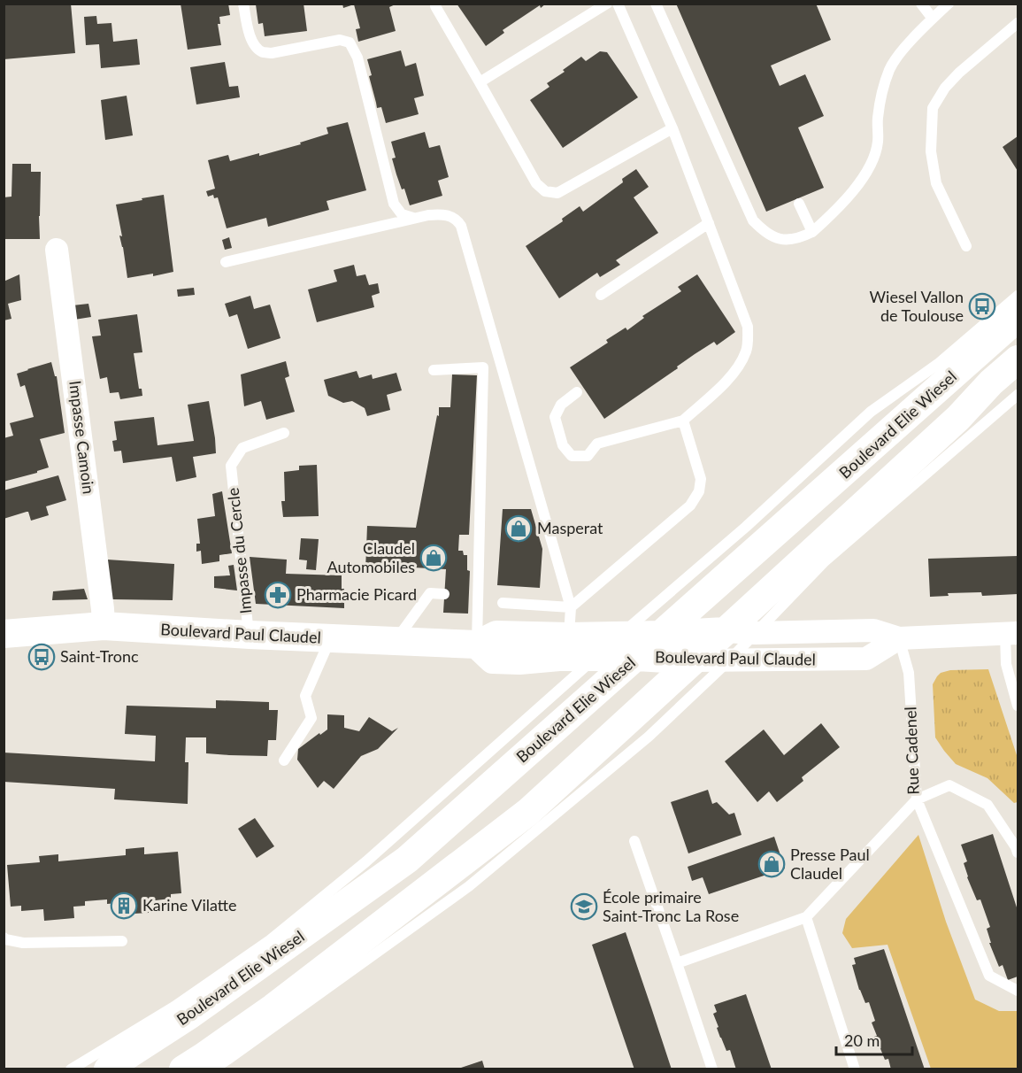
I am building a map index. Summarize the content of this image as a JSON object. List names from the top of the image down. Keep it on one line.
{"streets":{"street":["Boulevard Elie Wiesel","Impasse Camoin","Boulevard Paul Claudel"],"lane":["Impasse du Cercle","Rue Cadenel"]},"crossings":[["Boulevard Elie Wiesel","Boulevard Paul Claudel"],["Impasse Camoin","Boulevard Paul Claudel"],["Impasse du Cercle","Boulevard Paul Claudel"],["Boulevard Paul Claudel","Rue Cadenel"]],"places":{"bus stop":["Wiesel Vallon de Toulouse","Saint-Tronc"],"shop":["Masperat","Claudel Automobiles","Presse Paul Claudel"],"pharmacy":["Pharmacie Picard"],"building":["Karine Vilatte"],"school or university":["École primaire Saint-Tronc La Rose"]},"scale_bar":"20 m"}
